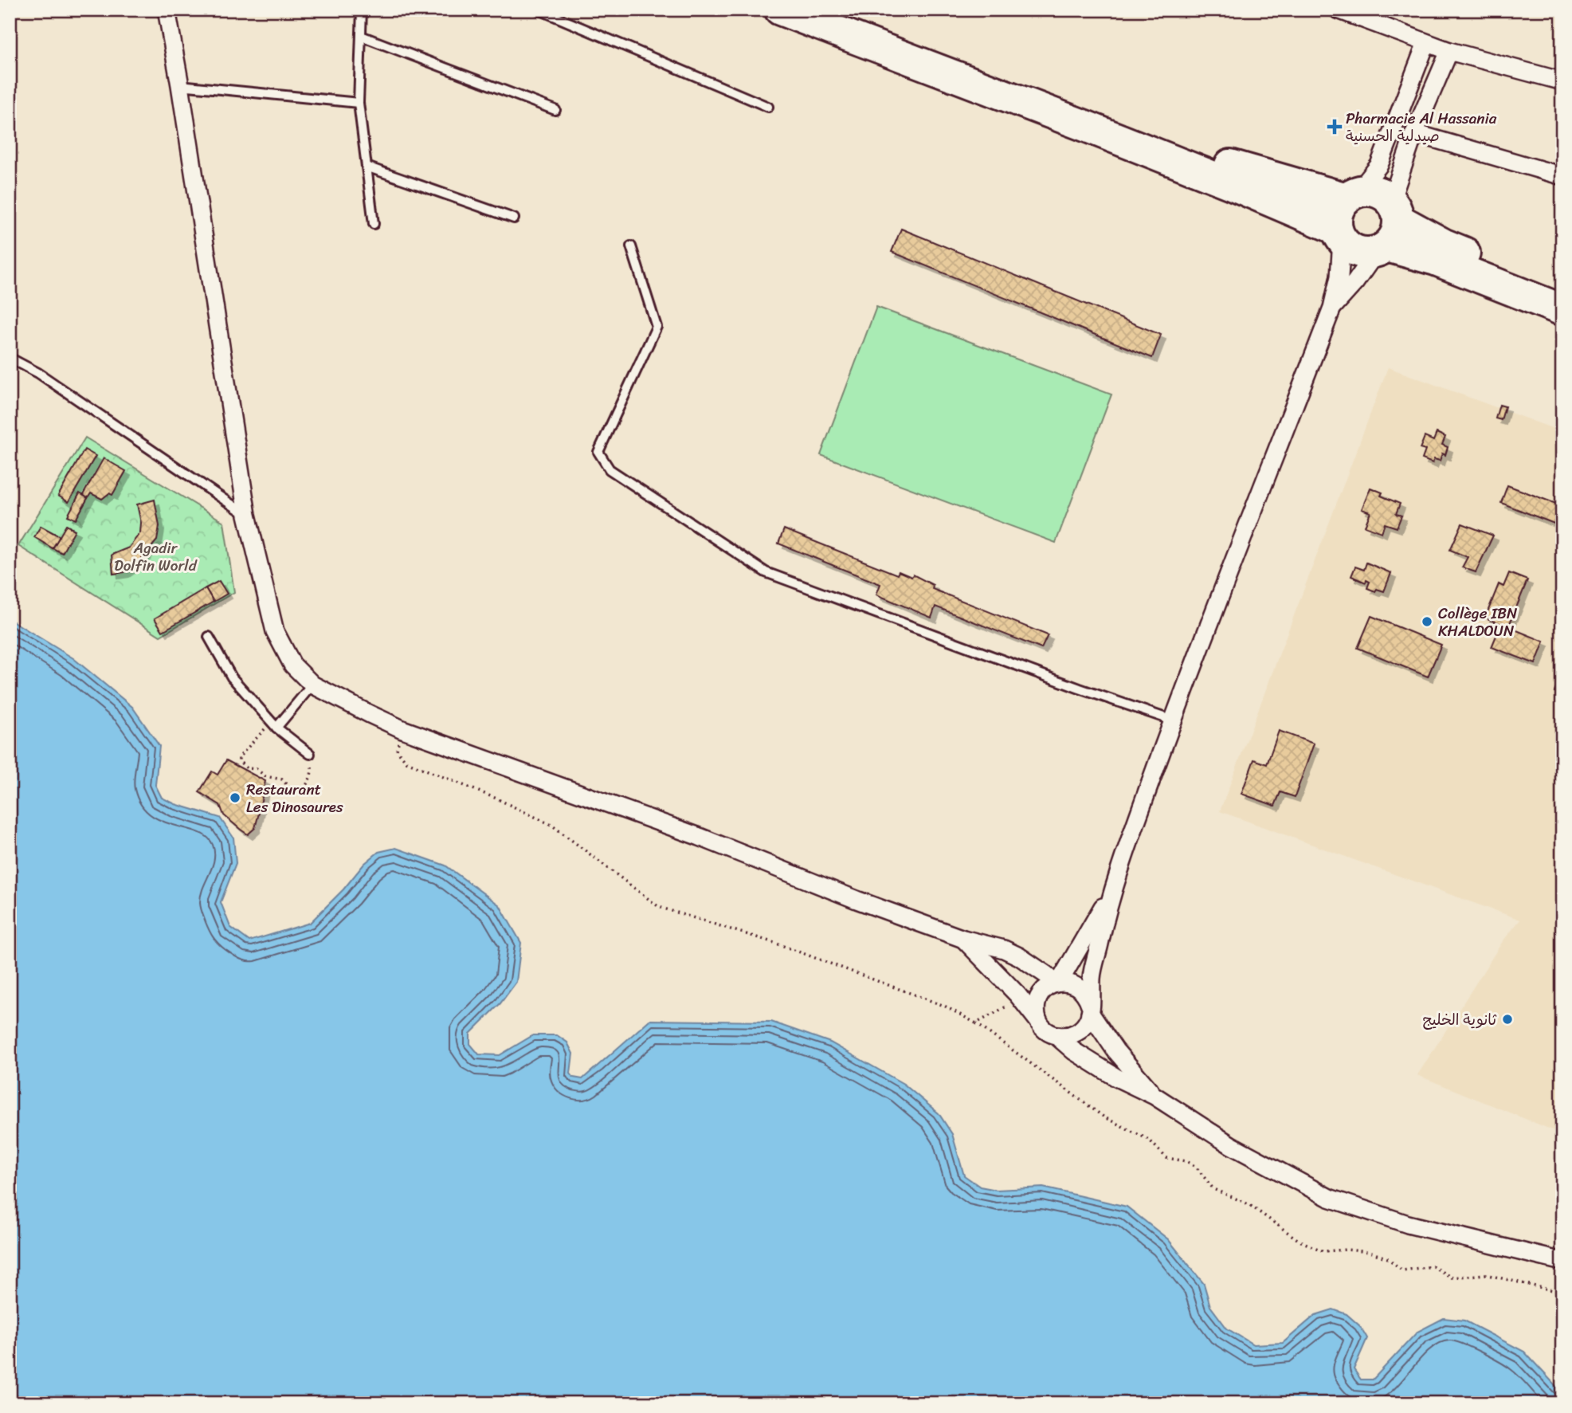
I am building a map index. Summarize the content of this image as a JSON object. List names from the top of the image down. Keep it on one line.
{"parks":["Agadir Dolfin World"],"places":{"health":["Pharmacie Al Hassania صيدلية الحسنية"],"other":["Collège IBN KHALDOUN","Restaurant Les Dinosaures","ثانوية الخليج"]}}
